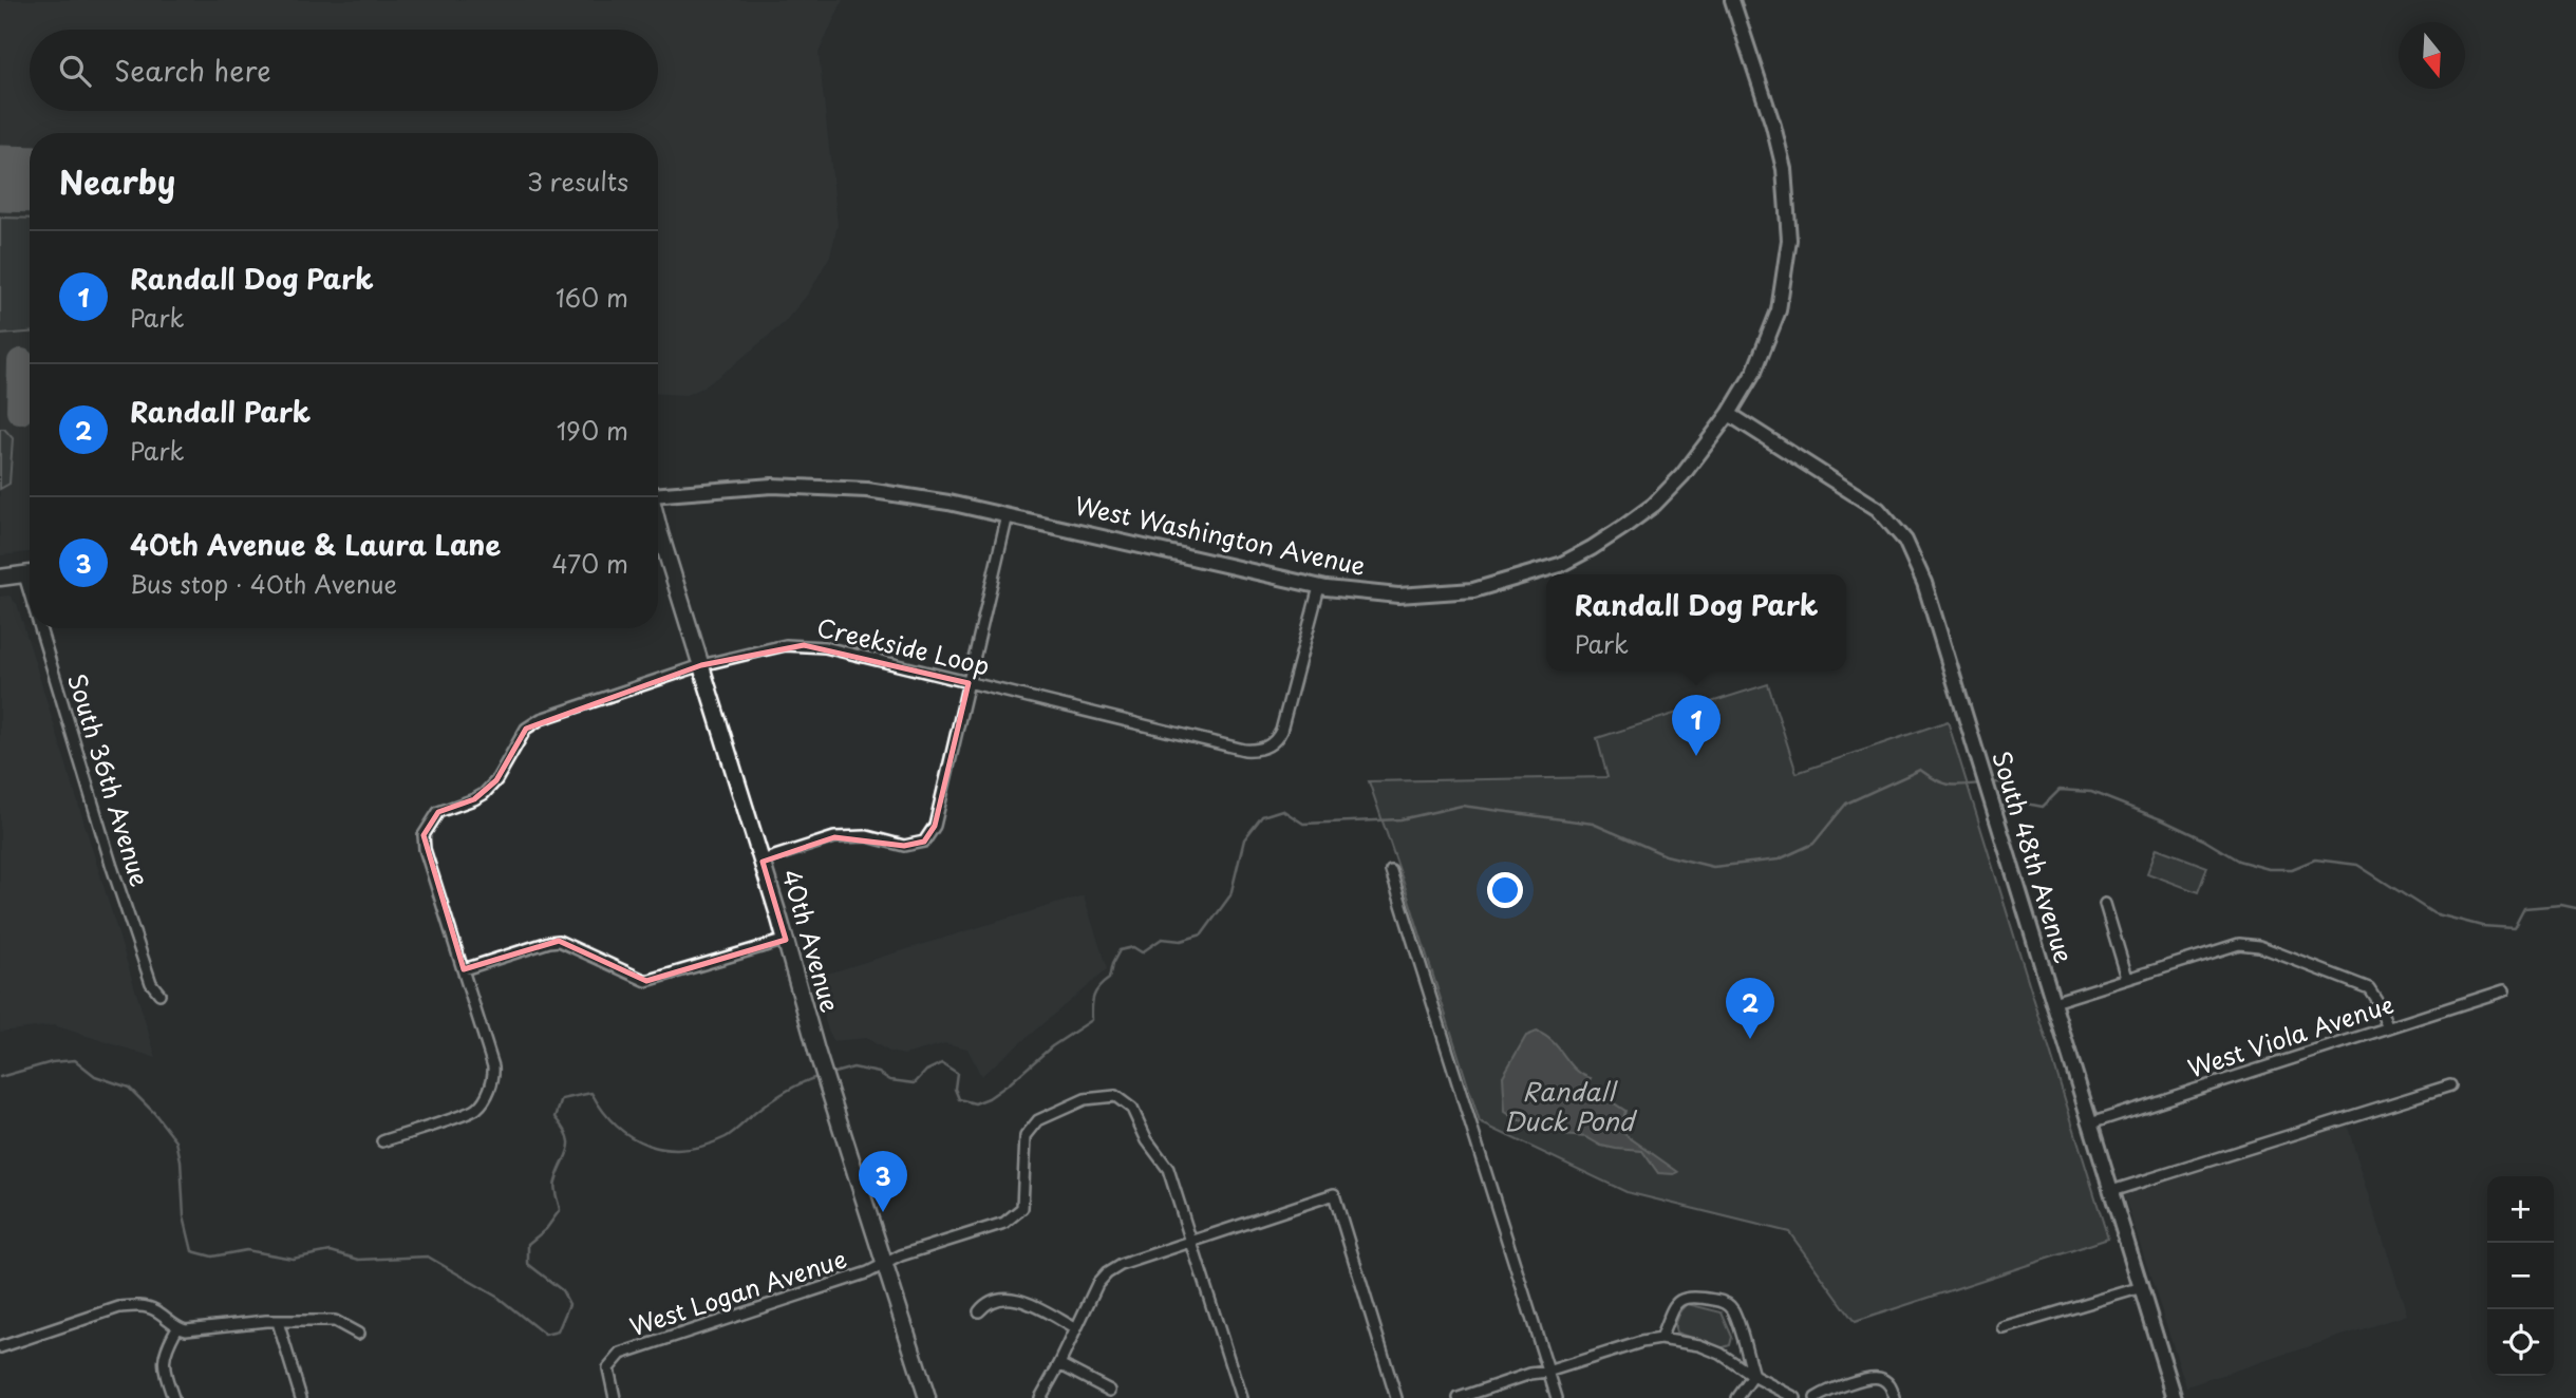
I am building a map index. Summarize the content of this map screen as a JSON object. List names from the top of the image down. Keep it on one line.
{"streets":{"main road":["West Washington Avenue","South 48th Avenue","40th Avenue"],"street":["Creekside Loop","South 36th Avenue","West Viola Avenue","West Logan Avenue"]},"crossings":[["West Washington Avenue","Creekside Loop"],["West Washington Avenue","South 48th Avenue"],["Creekside Loop","40th Avenue"],["South 48th Avenue","West Viola Avenue"],["40th Avenue","West Logan Avenue"]],"water":["Randall Duck Pond"],"north":"bottom","page":{"search":"Search here","heading":["Nearby","3 results"],"list":[{"mark":"1","name":"Randall Dog Park","note":"Park","value":"160 m"},{"mark":"2","name":"Randall Park","note":"Park","value":"190 m"},{"mark":"3","name":"40th Avenue & Laura Lane","note":"Bus stop · 40th Avenue","value":"470 m"}],"popup":["Randall Dog Park","Park"],"pins":["1","2","3"],"map_buttons":["+","−"]}}
